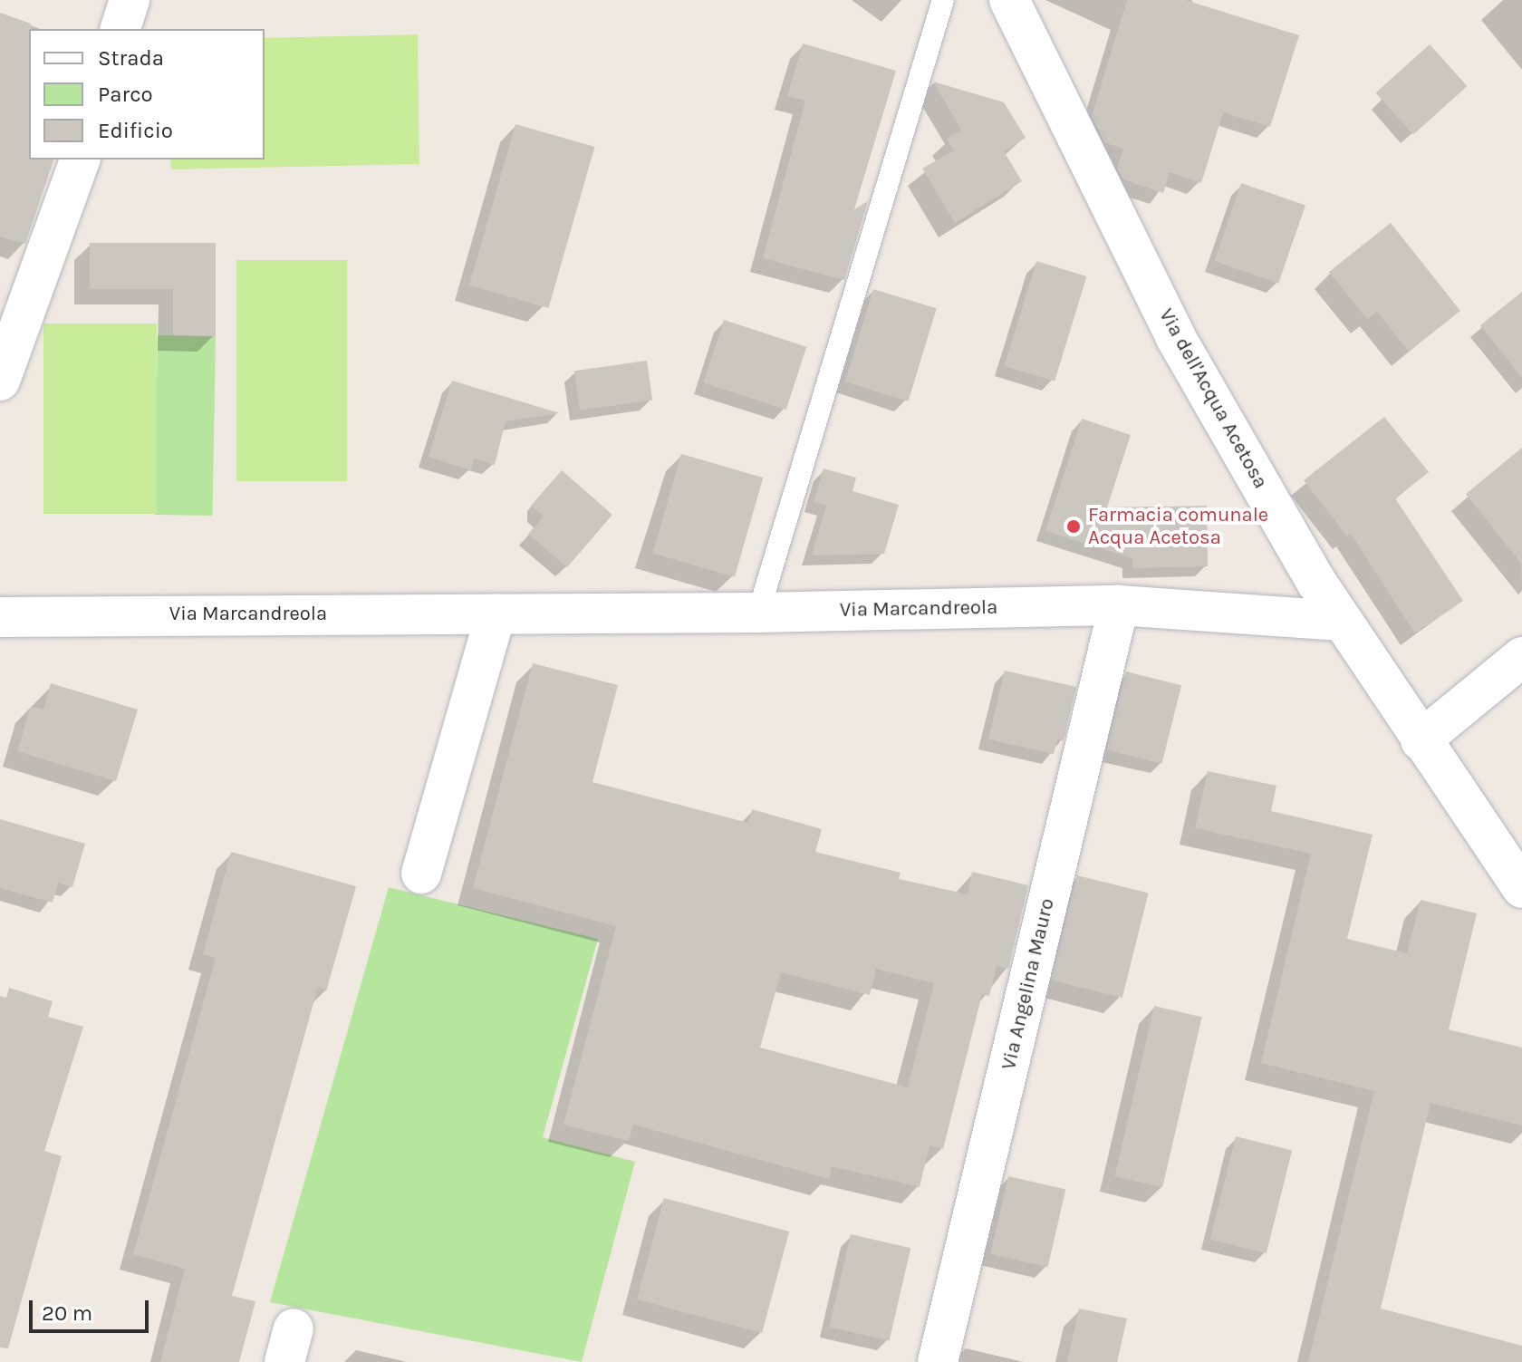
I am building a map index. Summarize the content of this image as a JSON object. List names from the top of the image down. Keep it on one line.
{"streets":{"street":["Via dell'Acqua Acetosa","Via Marcandreola","Via Angelina Mauro"]},"crossings":[["Via dell'Acqua Acetosa","Via Marcandreola"],["Via Marcandreola","Via Angelina Mauro"]],"places":["Farmacia comunale Acqua Acetosa"],"legend":["Strada","Parco","Edificio"],"scale_bar":"20 m"}
